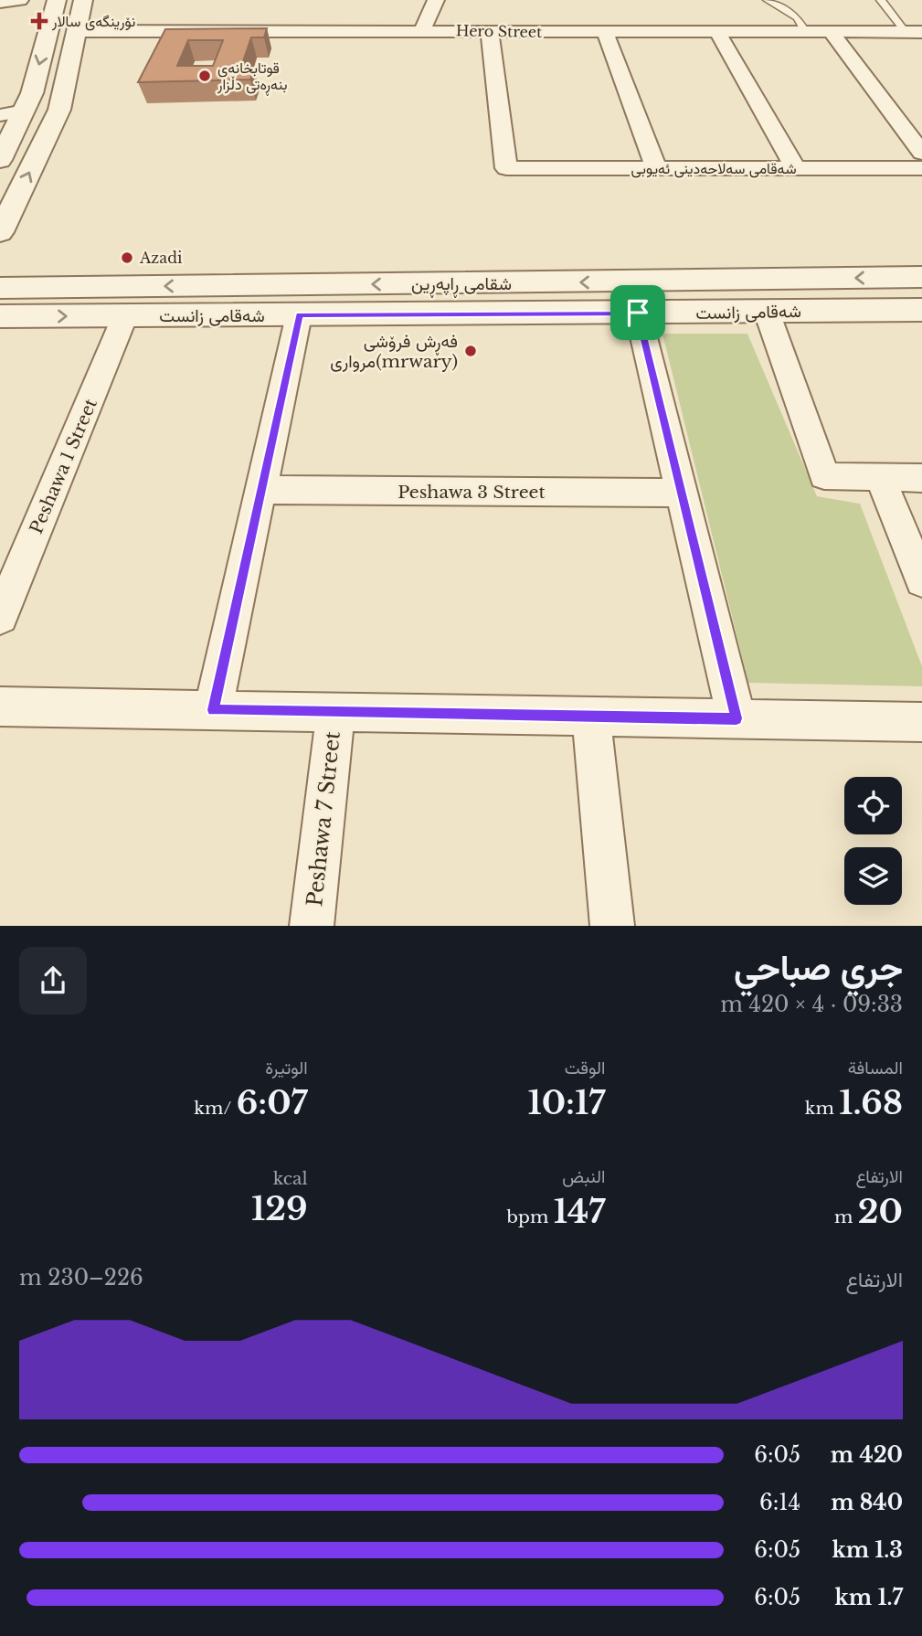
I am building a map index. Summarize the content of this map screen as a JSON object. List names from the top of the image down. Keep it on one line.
{"streets":{"street":["Hero Street","شەقامی سەلاحەدینی ئەیوبی","شقامی ڕاپەڕین","شەقامی زانست","Peshawa 1 Street","Peshawa 3 Street","Peshawa 7 Street"]},"crossings":[["Hero Street","شەقامی سەلاحەدینی ئەیوبی"],["شەقامی زانست","Peshawa 1 Street"]],"one_way":["شقامی ڕاپەڕین"],"places":{"health":["نۆرینگەی سالار"],"other":["قوتابخانەی بنەڕەتی دڵزار","Azadi","فەڕش فرۆشی مرواری(mrwary)"]},"page":{"heading":["جري صباحي","09:33 · 4 × 420 m"],"stats":[["المسافة","1.68 km"],["الوقت","10:17"],["الوتيرة","6:07 /km"],["الارتفاع","20 m"],["النبض","147 bpm"],["kcal","129"]],"chart":["الارتفاع","226–230 m"],"list":[{"name":"420 m","note":"6:05"},{"name":"840 m","note":"6:14"},{"name":"1.3 km","note":"6:05"},{"name":"1.7 km","note":"6:05"}]}}
